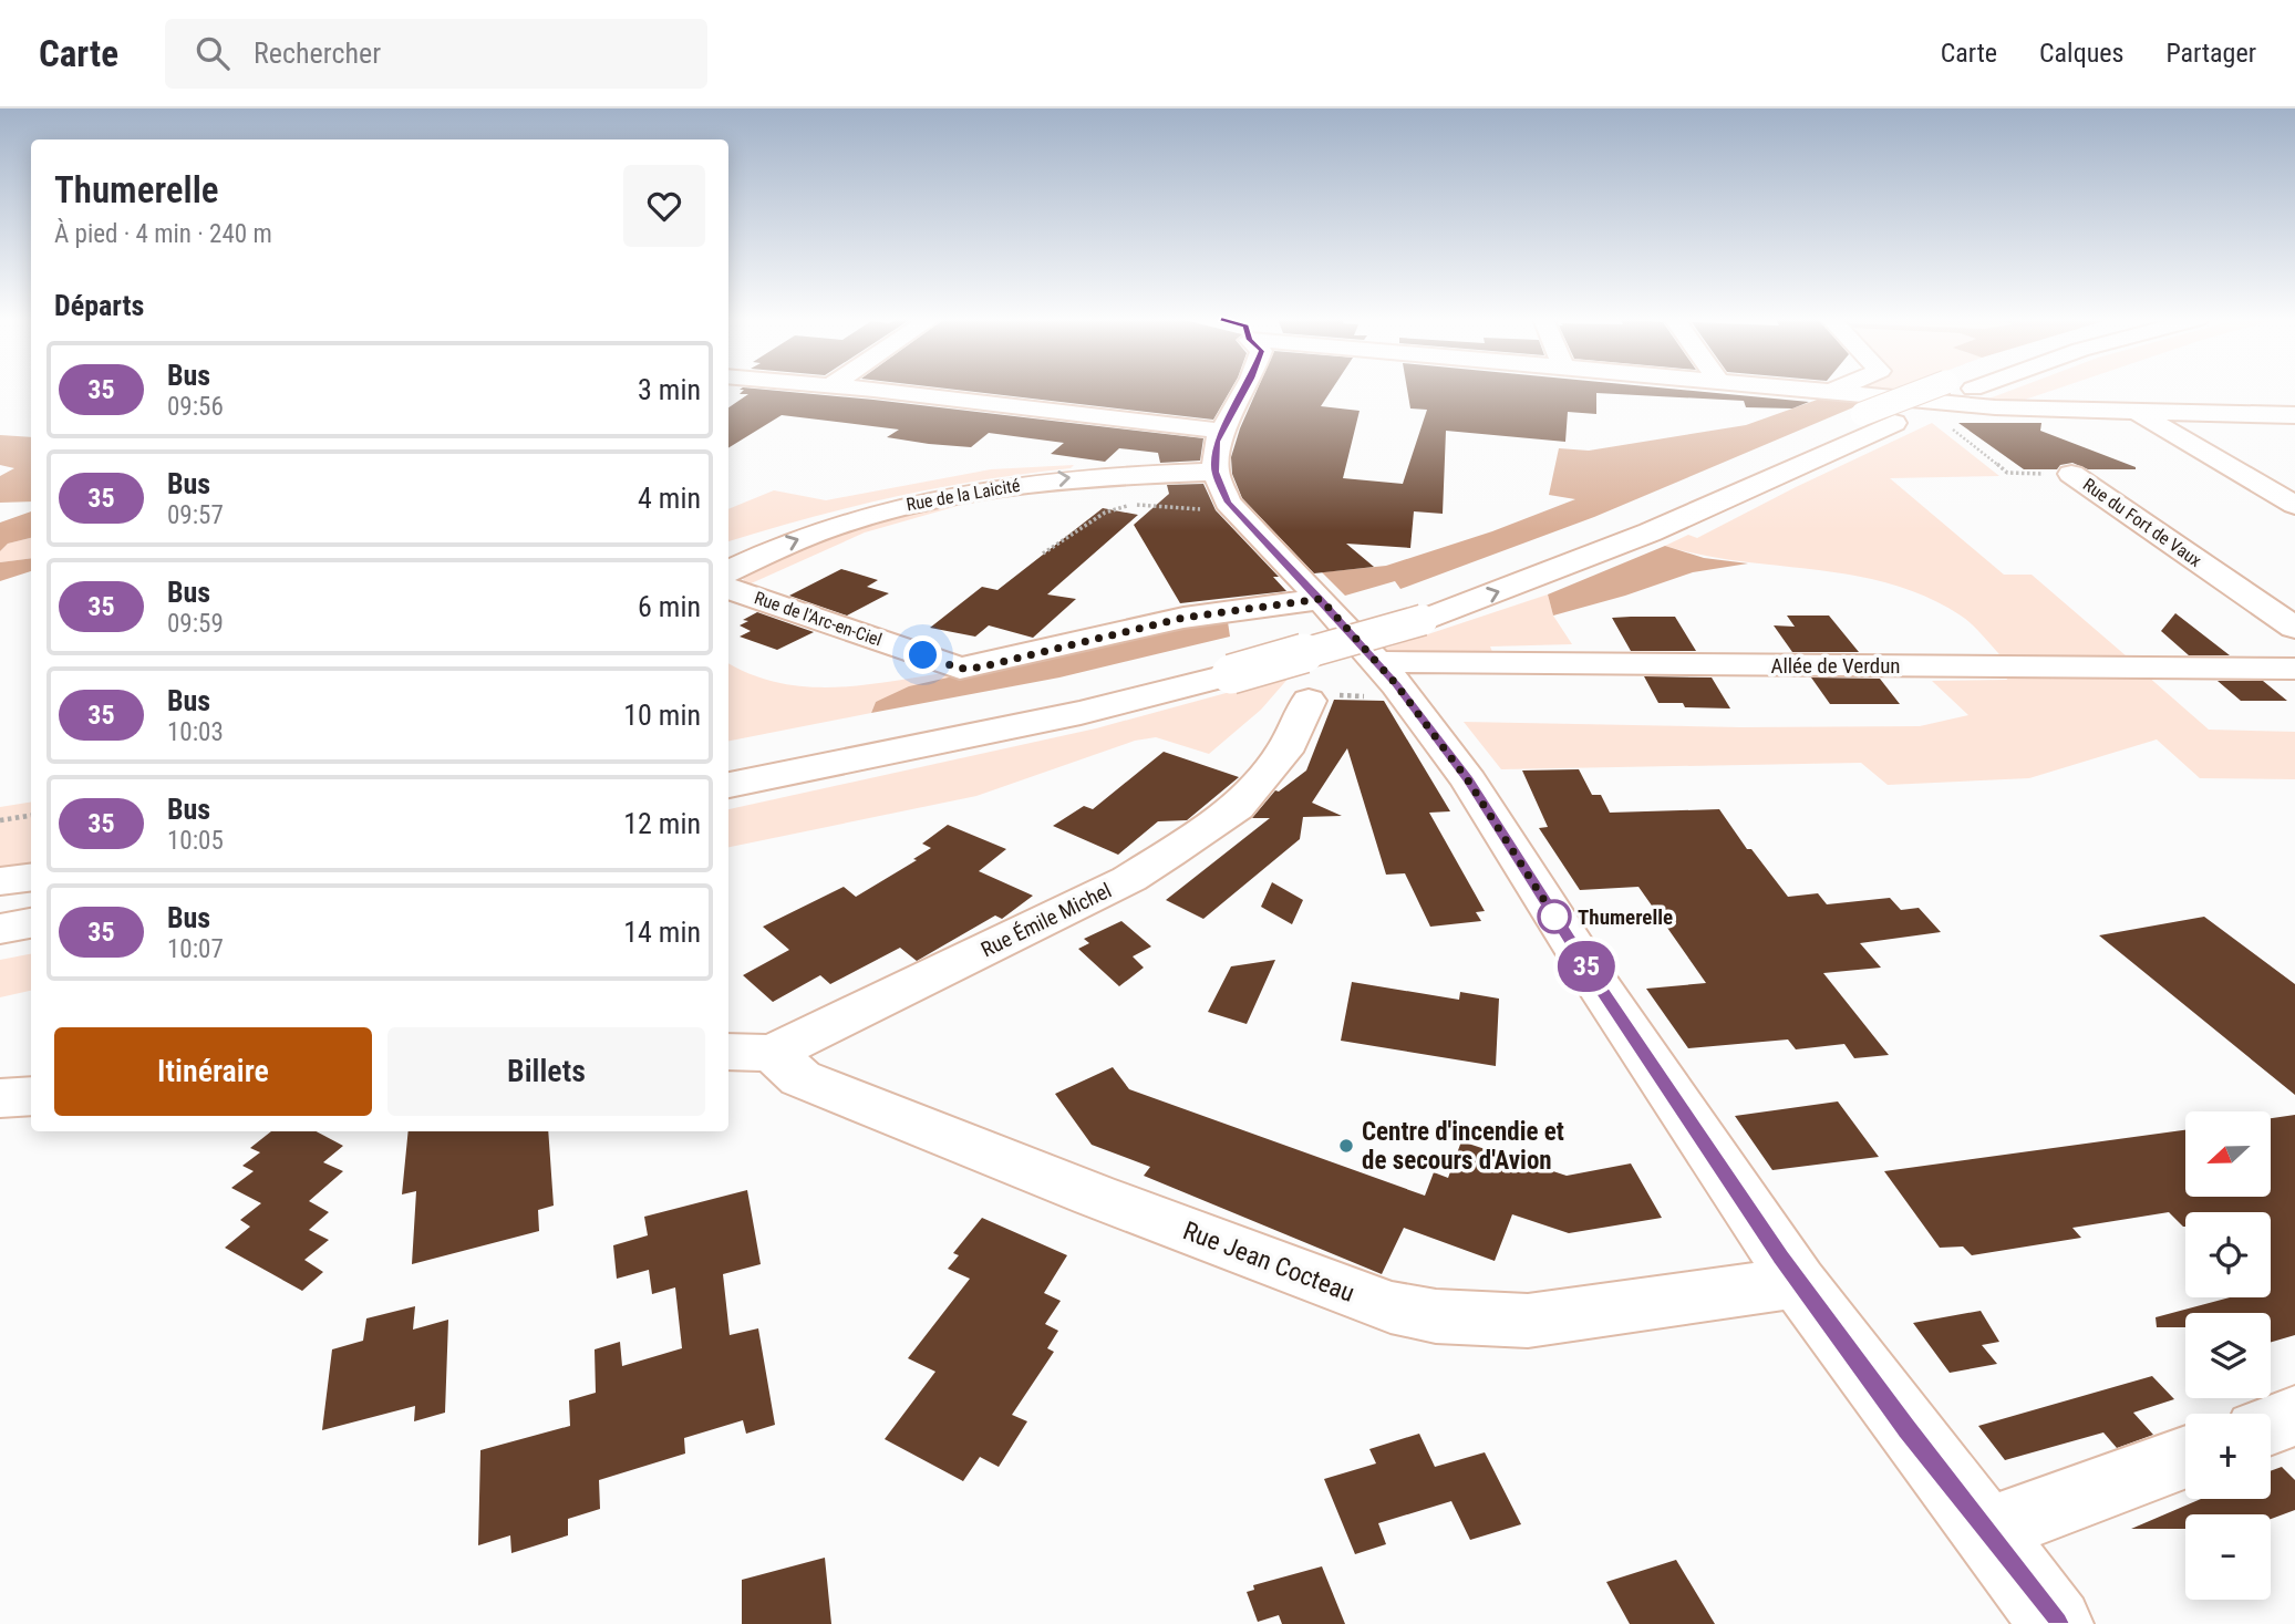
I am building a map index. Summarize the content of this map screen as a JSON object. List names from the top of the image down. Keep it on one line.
{"streets":{"main road":["Rue de la Laicité","Rue du Fort de Vaux","Rue de l'Arc-en-Ciel","Allée de Verdun","Rue Émile Michel","Rue Jean Cocteau"]},"crossings":[["Rue Émile Michel","Rue Jean Cocteau"]],"places":["Thumerelle","Centre d'incendie et de secours d'Avion"],"lines":["bus line 35"],"north":"left","page":{"header":"Carte","search":"Rechercher","nav":["Carte","Calques","Partager"],"on_map":"35","heading":[["Thumerelle","À pied · 4 min · 240 m"],"Départs"],"list":[{"mark":"35","name":"Bus","note":"09:56","value":"3 min"},{"mark":"35","name":"Bus","note":"09:57","value":"4 min"},{"mark":"35","name":"Bus","note":"09:59","value":"6 min"},{"mark":"35","name":"Bus","note":"10:03","value":"10 min"},{"mark":"35","name":"Bus","note":"10:05","value":"12 min"},{"mark":"35","name":"Bus","note":"10:07","value":"14 min"}],"buttons":["Itinéraire","Billets"],"map_buttons":["+","−"]}}
